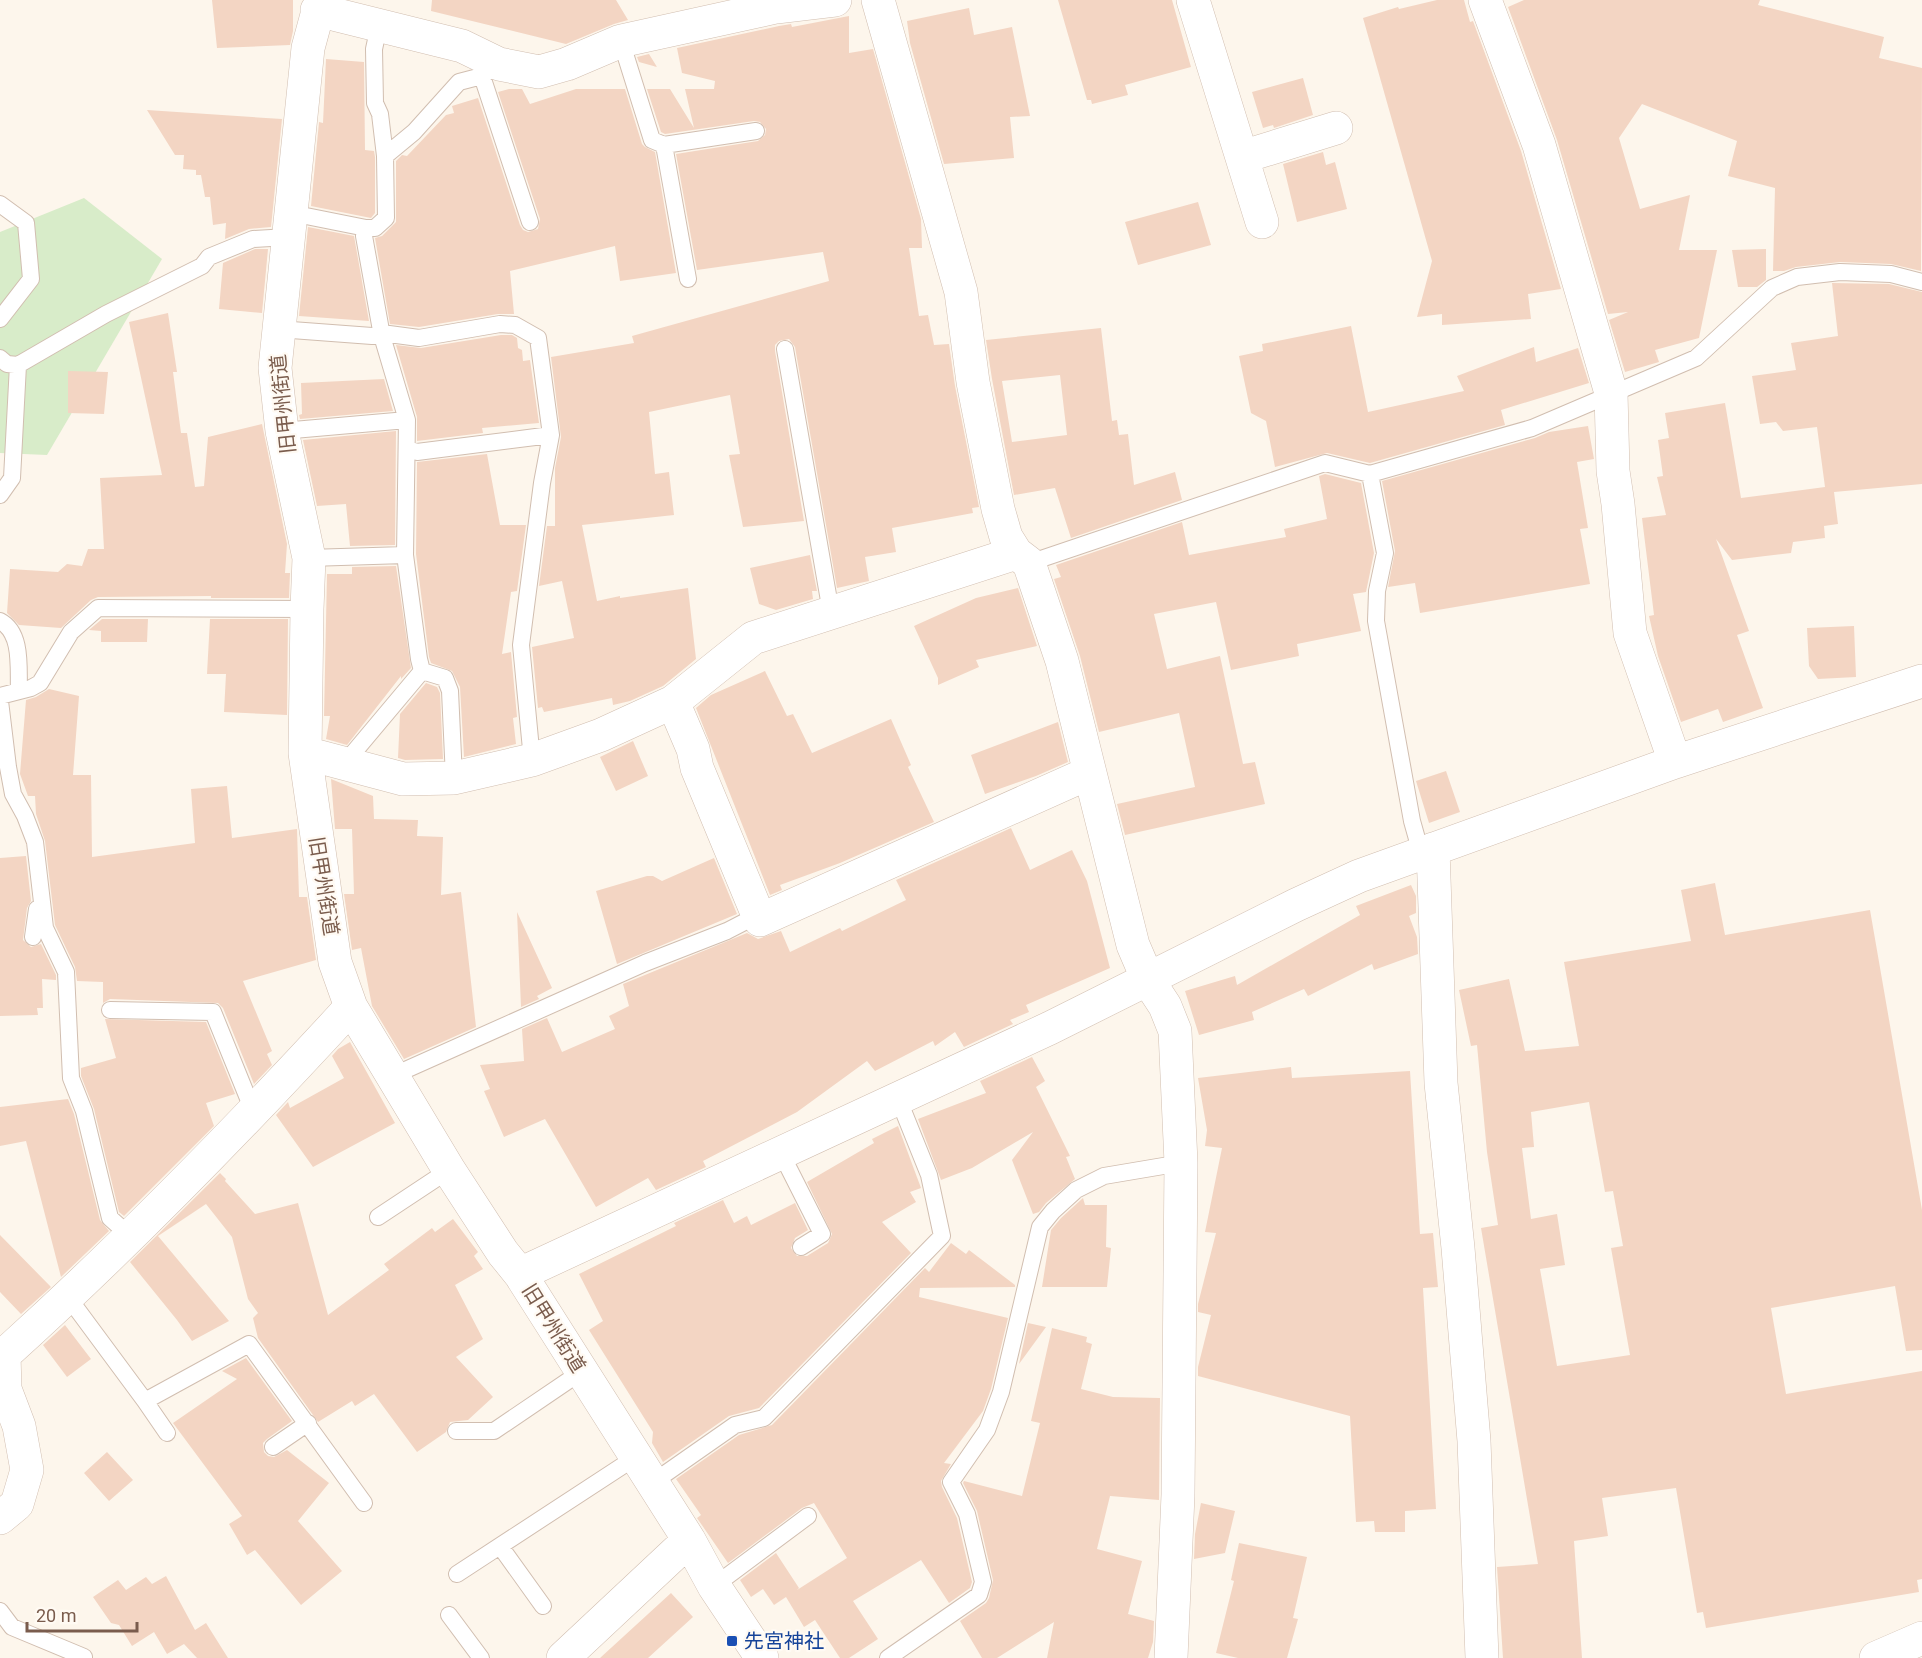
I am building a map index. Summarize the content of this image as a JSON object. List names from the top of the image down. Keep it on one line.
{"streets":{"street":["旧甲州街道"]},"places":{"transit":["先宮神社"]},"scale_bar":"20 m"}
